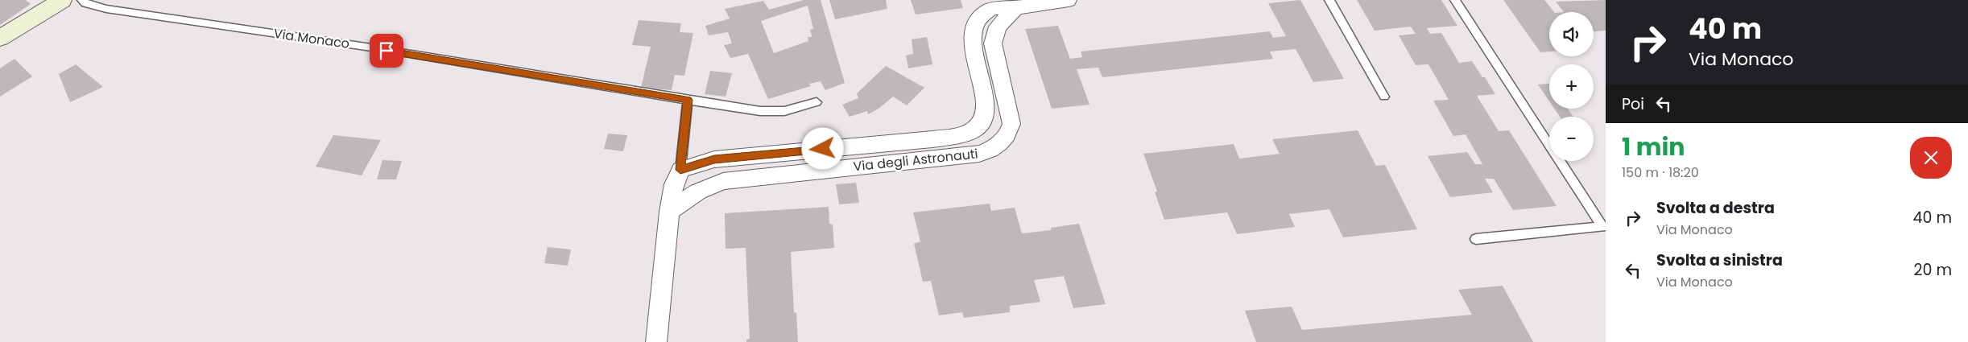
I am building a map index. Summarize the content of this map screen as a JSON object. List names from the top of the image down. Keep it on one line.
{"streets":{"street":["Via degli Astronauti"],"lane":["Via Monaco"]},"page":{"turn":["40 m","Via Monaco"],"map_buttons":["+","−"],"then":"Poi","heading":["1 min","150 m · 18:20"],"list":[{"name":"Svolta a destra","note":"Via Monaco","value":"40 m"},{"name":"Svolta a sinistra","note":"Via Monaco","value":"20 m"}]}}
